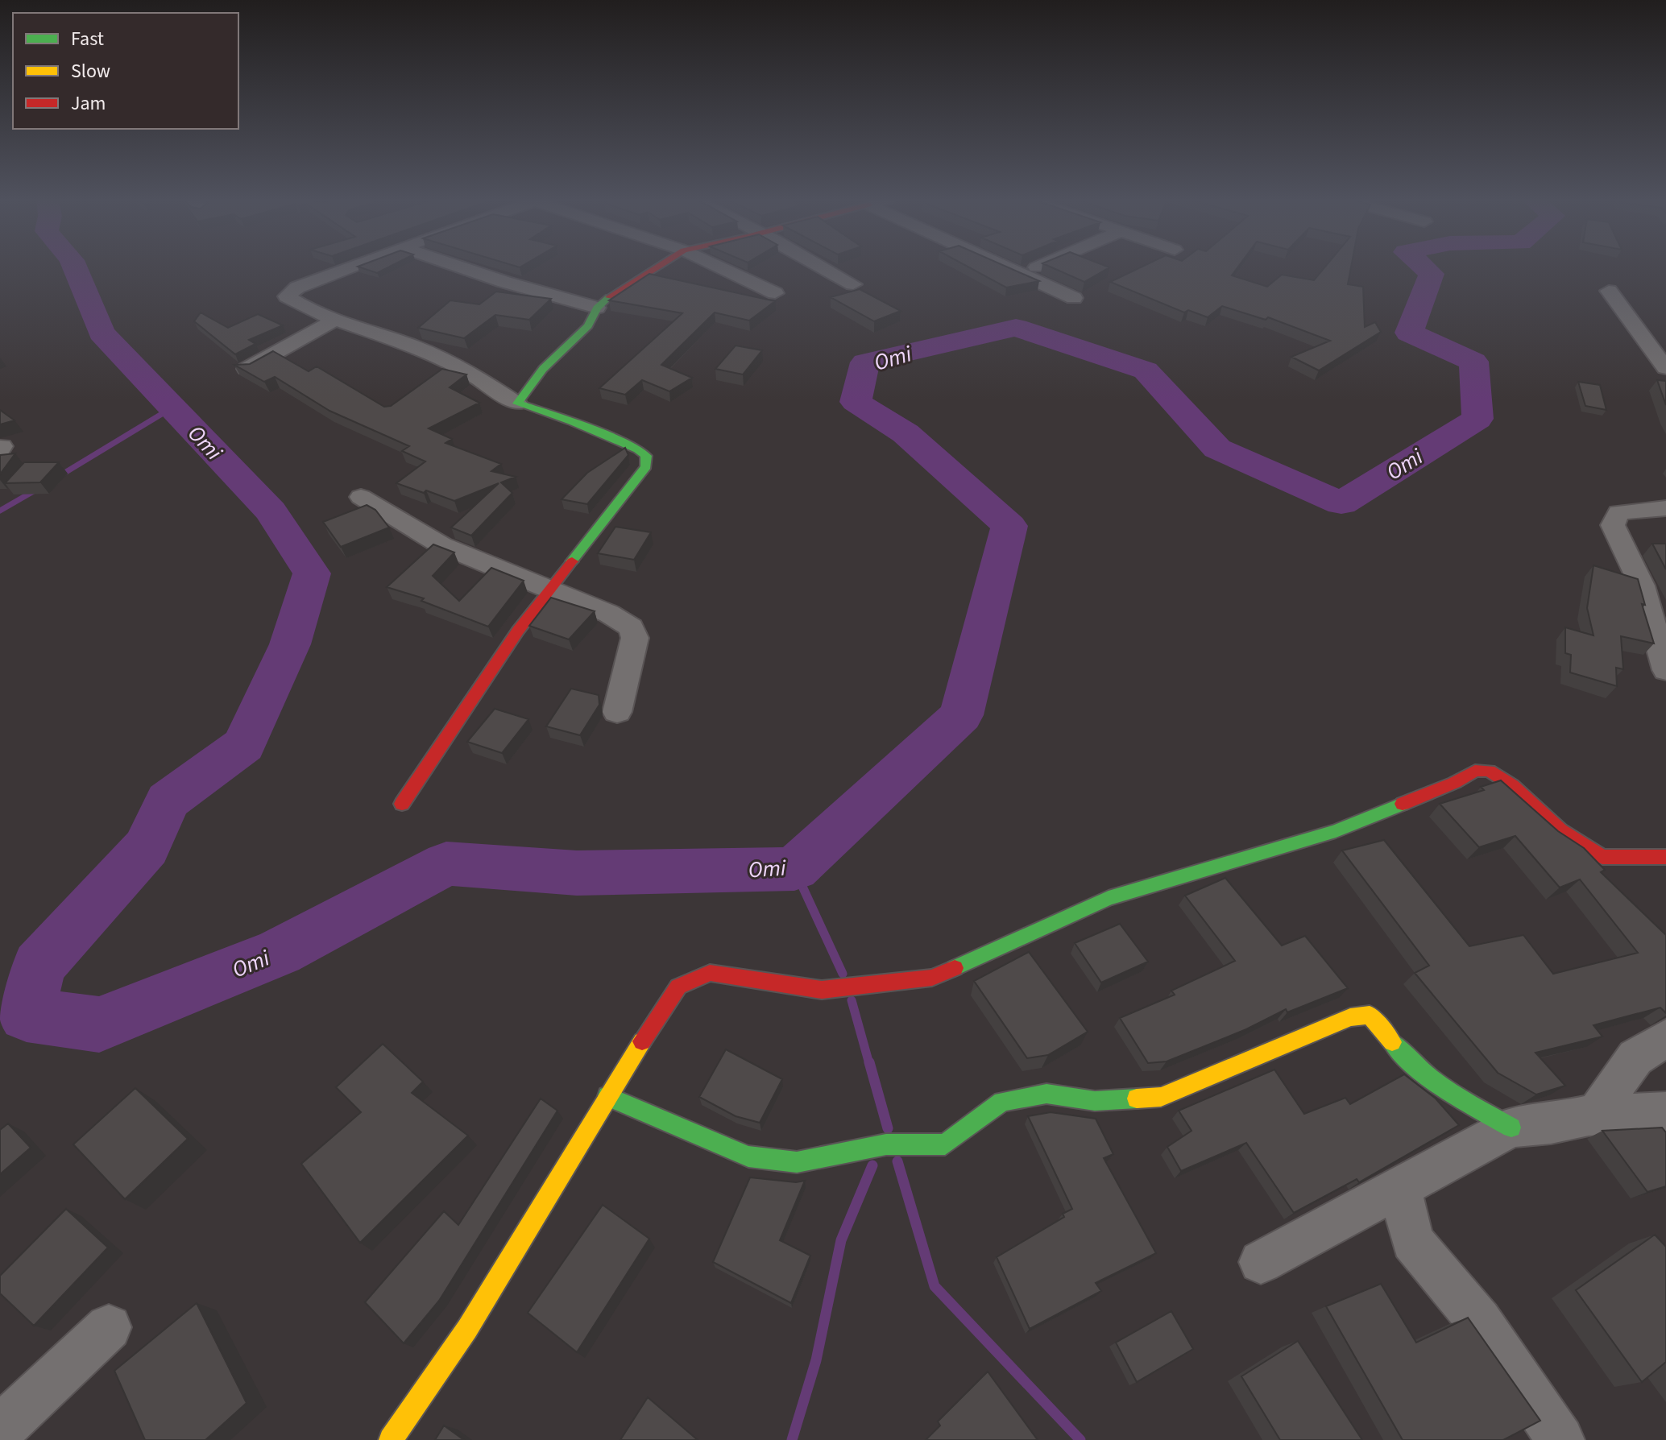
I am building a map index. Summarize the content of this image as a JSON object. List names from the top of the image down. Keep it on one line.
{"water":["Omi"],"legend":["Fast","Slow","Jam"]}
